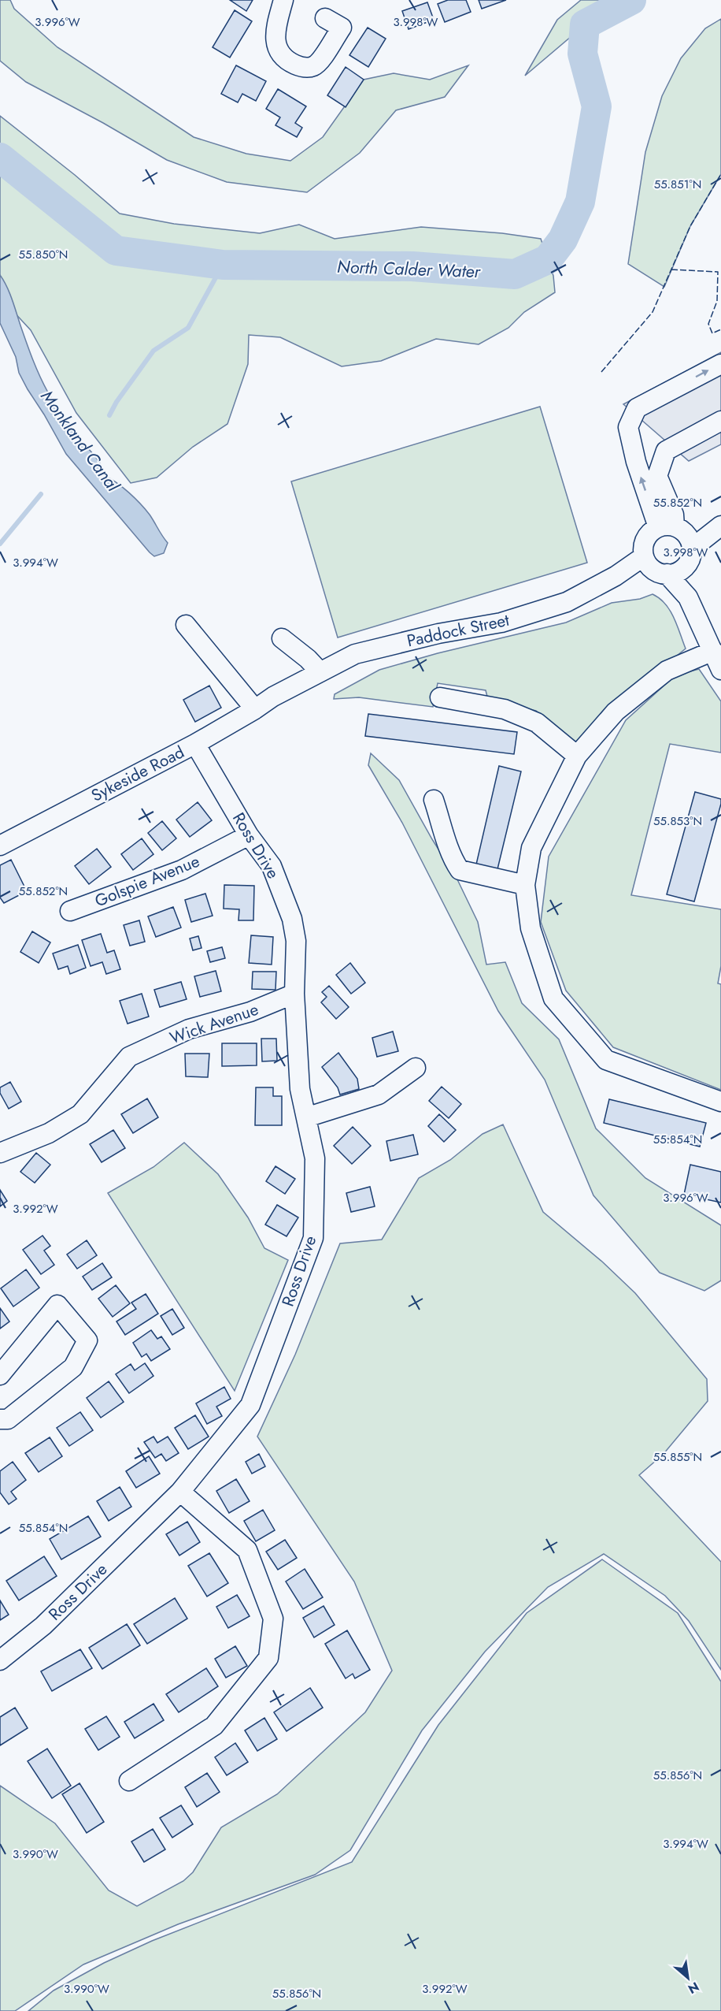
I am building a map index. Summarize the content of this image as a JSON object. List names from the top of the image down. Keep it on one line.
{"streets":{"street":["Paddock Street","Sykeside Road","Ross Drive","Golspie Avenue","Wick Avenue"]},"crossings":[["Paddock Street","Sykeside Road"],["Sykeside Road","Ross Drive"],["Ross Drive","Golspie Avenue"],["Ross Drive","Wick Avenue"]],"water":["North Calder Water","Monkland Canal"],"north":"bottom right","coordinates":["3.996°W","3.998°W","55.851°N","55.850°N","55.852°N","3.994°W","55.853°N","55.854°N","3.992°W","55.855°N","55.856°N","3.990°W"]}
